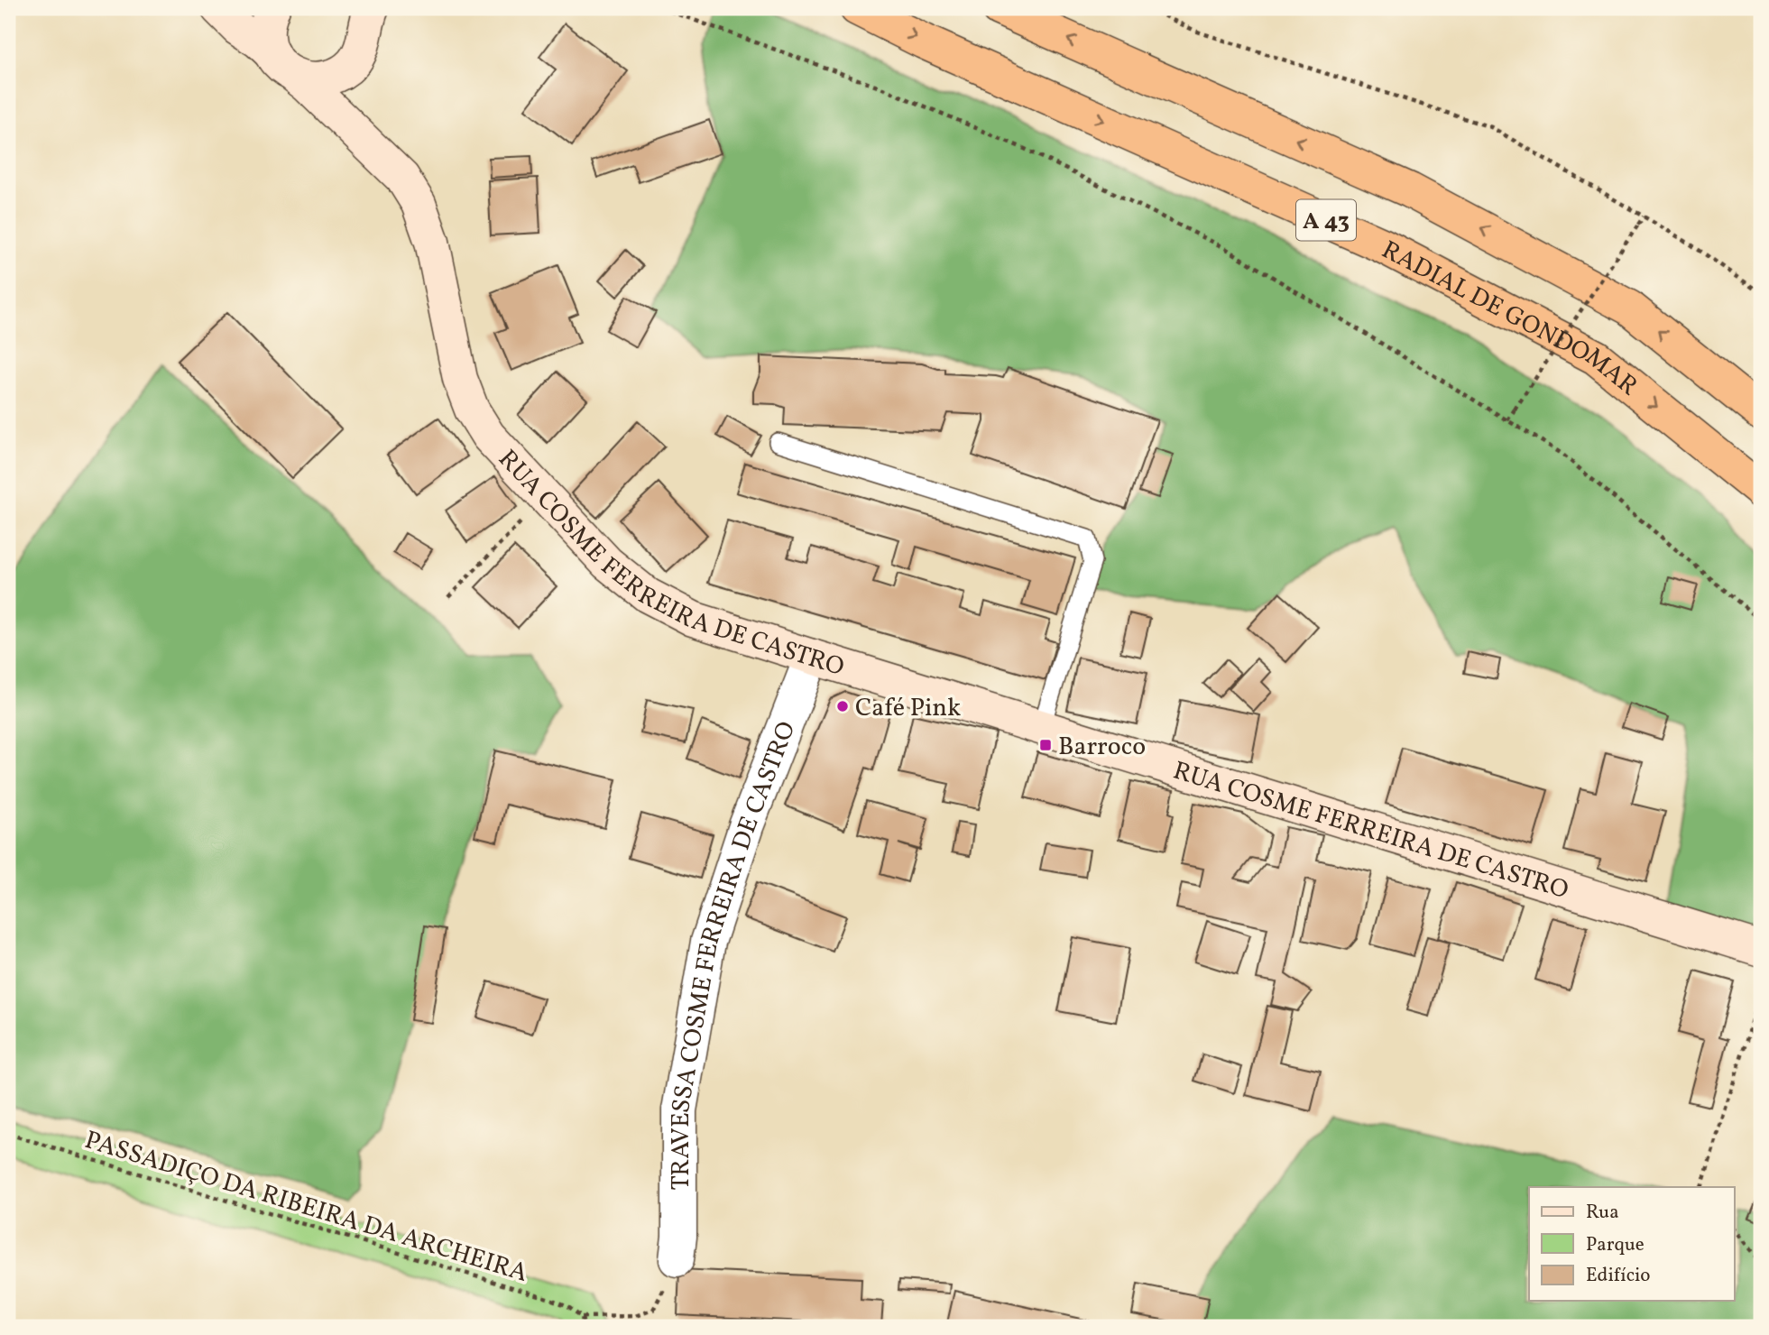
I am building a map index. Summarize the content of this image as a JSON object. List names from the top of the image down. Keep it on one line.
{"streets":{"highway":["A 43","RADIAL DE GONDOMAR"],"street":["RUA COSME FERREIRA DE CASTRO","TRAVESSA COSME FERREIRA DE CASTRO"],"path":["PASSADIÇO DA RIBEIRA DA ARCHEIRA"]},"crossings":[["RUA COSME FERREIRA DE CASTRO","TRAVESSA COSME FERREIRA DE CASTRO"]],"places":{"other":["Café Pink"],"transit":["Barroco"]},"legend":["Rua","Parque","Edifício"]}
